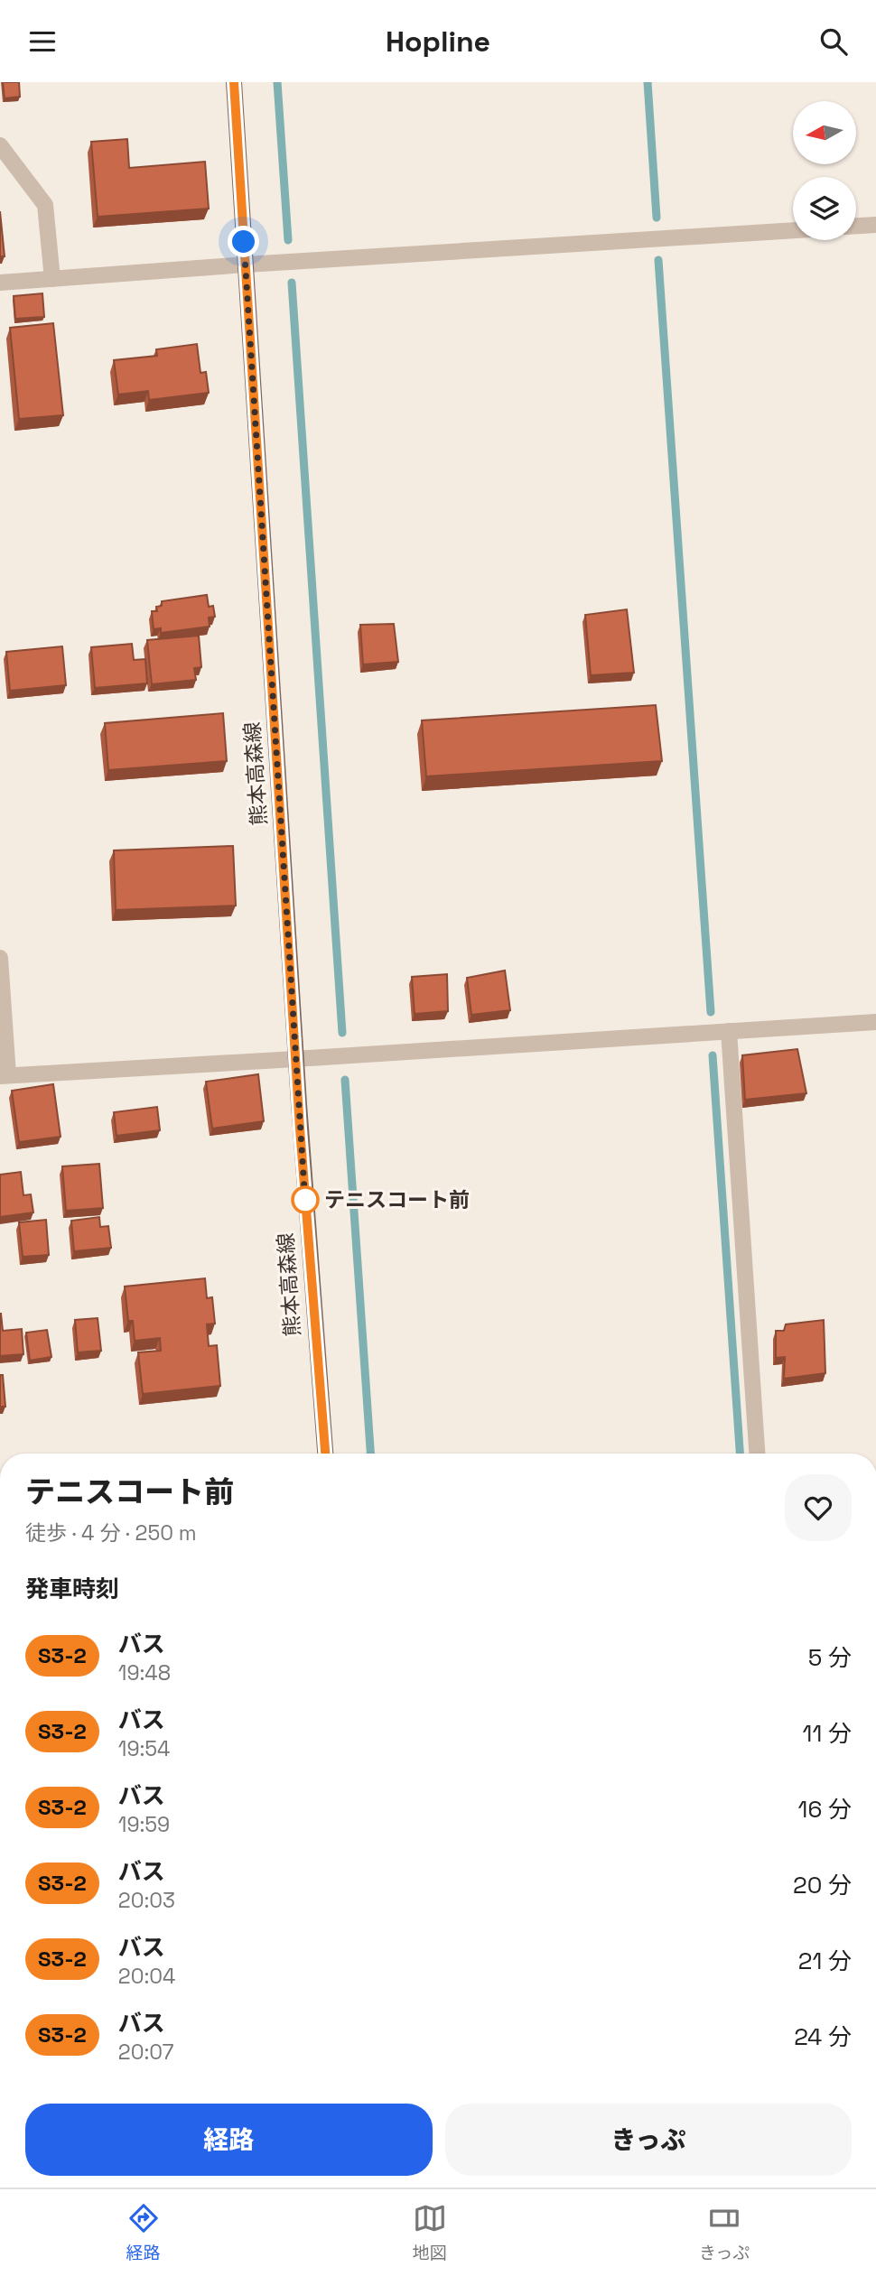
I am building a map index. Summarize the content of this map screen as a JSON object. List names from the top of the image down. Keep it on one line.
{"streets":{"main road":["熊本高森線"]},"places":["テニスコート前"],"lines":["bus line S3-2"],"north":"left","page":{"header":"Hopline","heading":[["テニスコート前","徒歩 · 4 分 · 250 m"],"発車時刻"],"list":[{"mark":"S3-2","name":"バス","note":"19:48","value":"5 分"},{"mark":"S3-2","name":"バス","note":"19:54","value":"11 分"},{"mark":"S3-2","name":"バス","note":"19:59","value":"16 分"},{"mark":"S3-2","name":"バス","note":"20:03","value":"20 分"},{"mark":"S3-2","name":"バス","note":"20:04","value":"21 分"},{"mark":"S3-2","name":"バス","note":"20:07","value":"24 分"}],"buttons":["経路","きっぷ"],"tabs":["経路","地図","きっぷ"]}}
